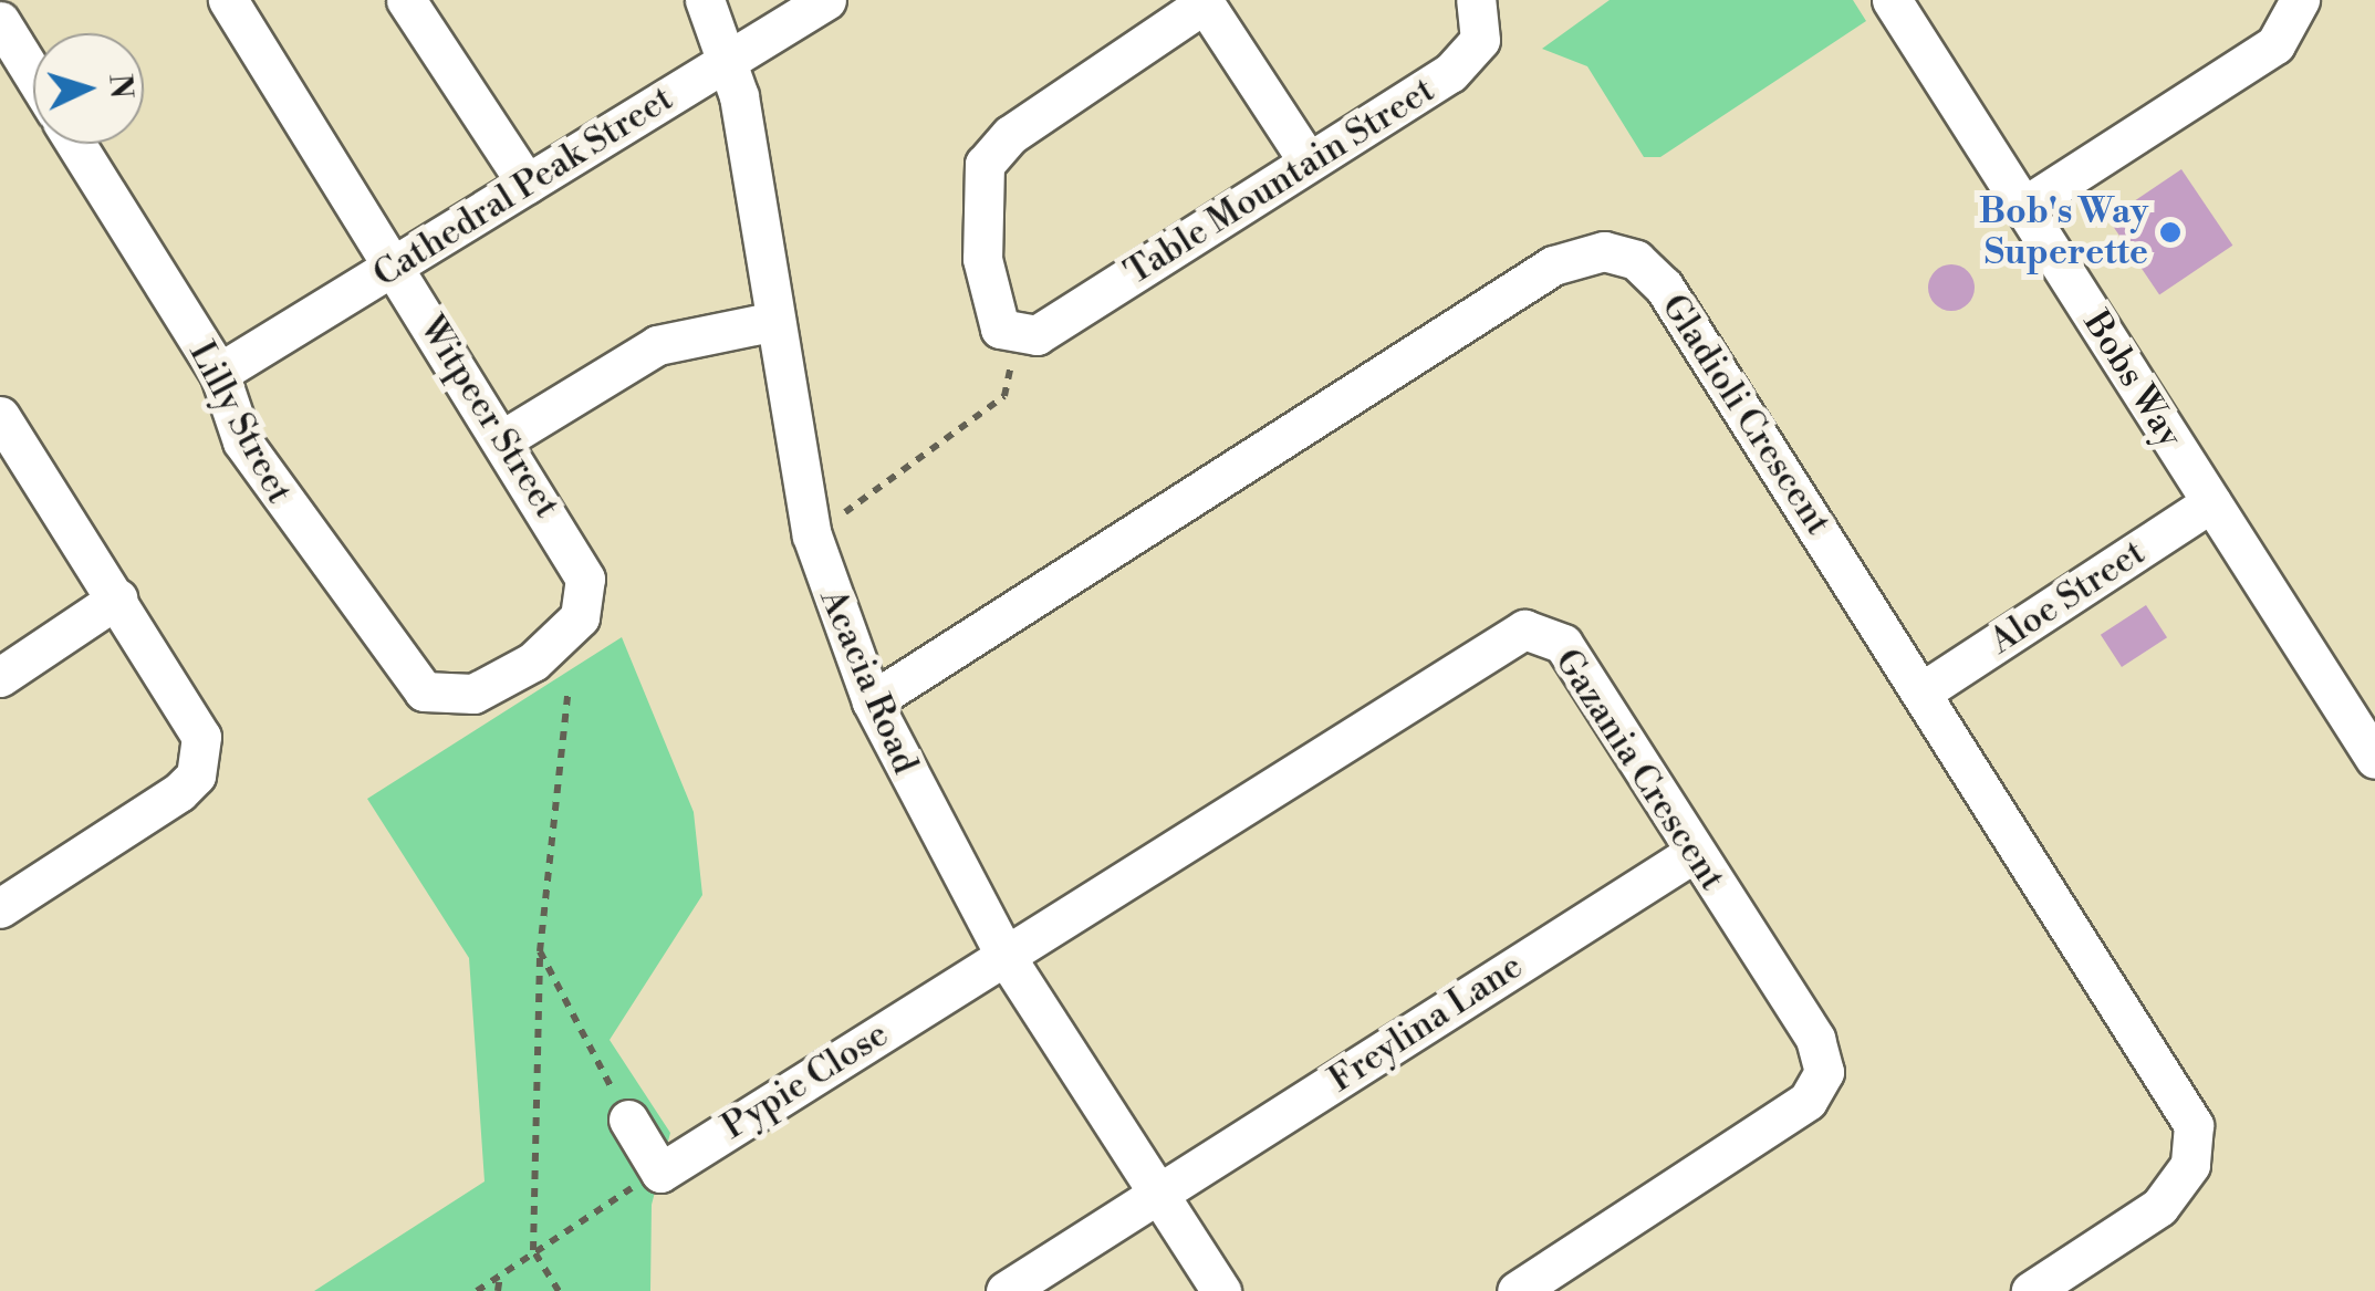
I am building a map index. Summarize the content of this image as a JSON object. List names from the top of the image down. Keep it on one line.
{"streets":{"street":["Table Mountain Street","Cathedral Peak Street","Bobs Way","Gladioli Crescent","Witpeer Street","Lilly Street","Aloe Street","Acacia Road","Gazania Crescent","Freylina Lane","Pypie Close"]},"crossings":[["Cathedral Peak Street","Witpeer Street"],["Cathedral Peak Street","Lilly Street"],["Cathedral Peak Street","Acacia Road"],["Bobs Way","Aloe Street"],["Gladioli Crescent","Aloe Street"],["Gladioli Crescent","Acacia Road"],["Witpeer Street","Lilly Street"],["Acacia Road","Gazania Crescent"],["Acacia Road","Freylina Lane"],["Acacia Road","Pypie Close"],["Gazania Crescent","Freylina Lane"],["Gazania Crescent","Pypie Close"]],"places":["Bob's Way Superette"],"north":"right"}
